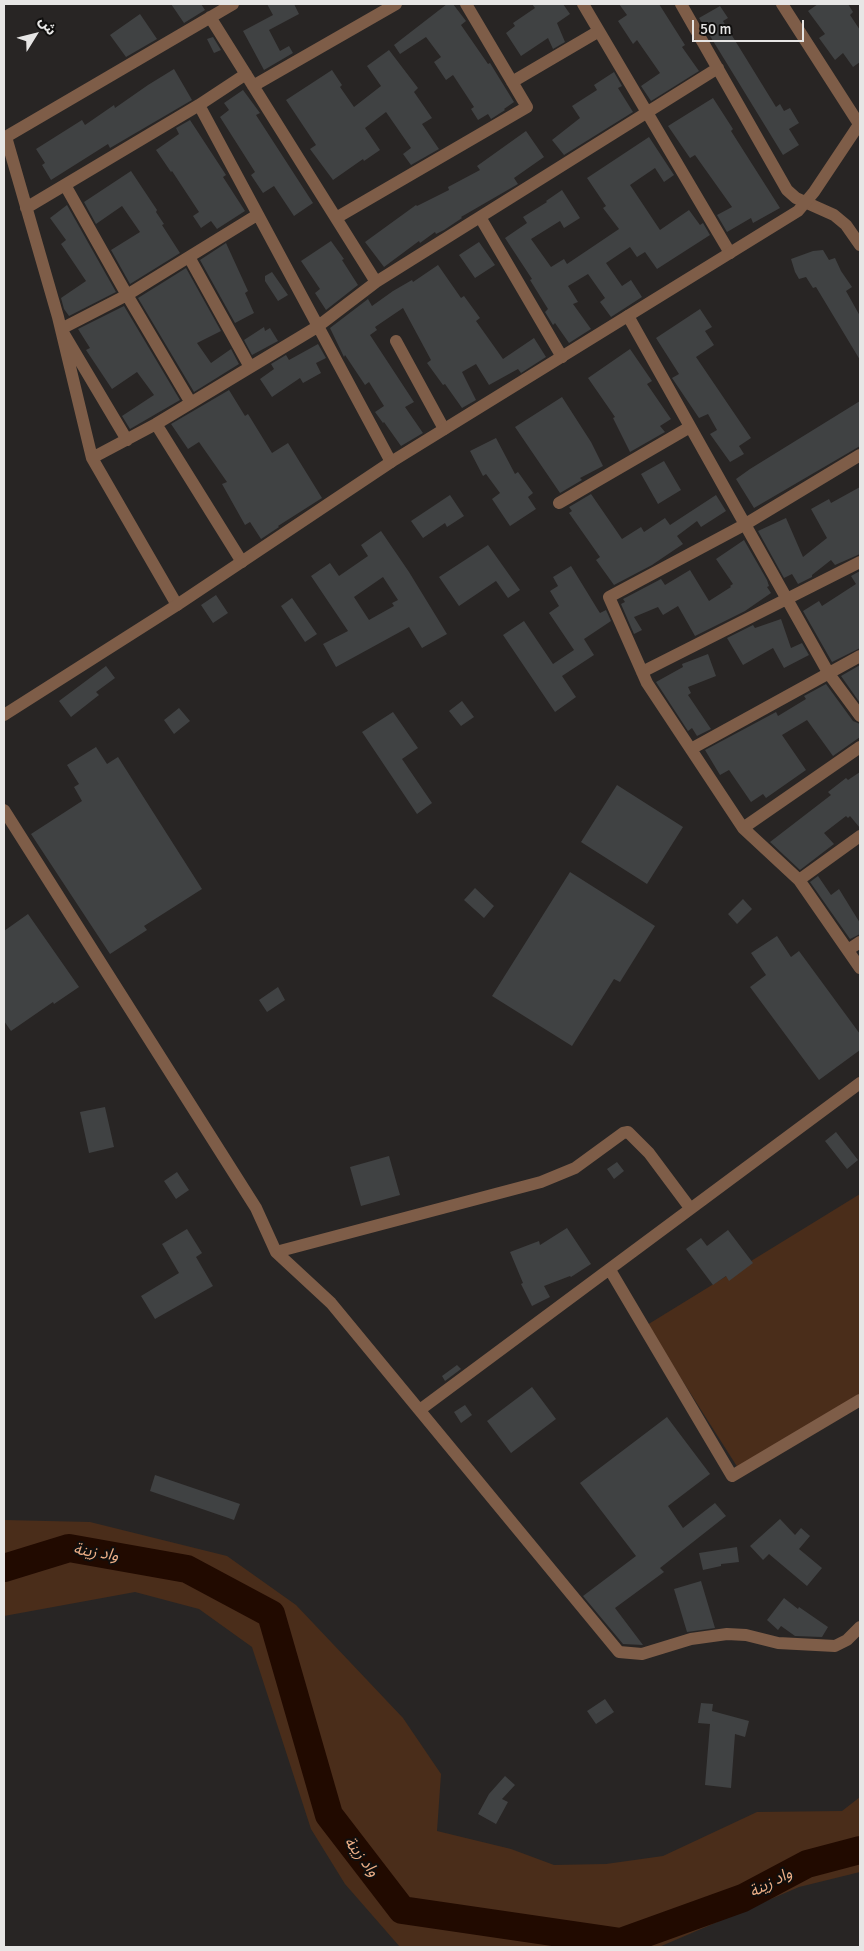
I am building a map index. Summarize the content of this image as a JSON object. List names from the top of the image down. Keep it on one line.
{"water":["واد زينة"],"scale_bar":"50 m","north":"top right"}
